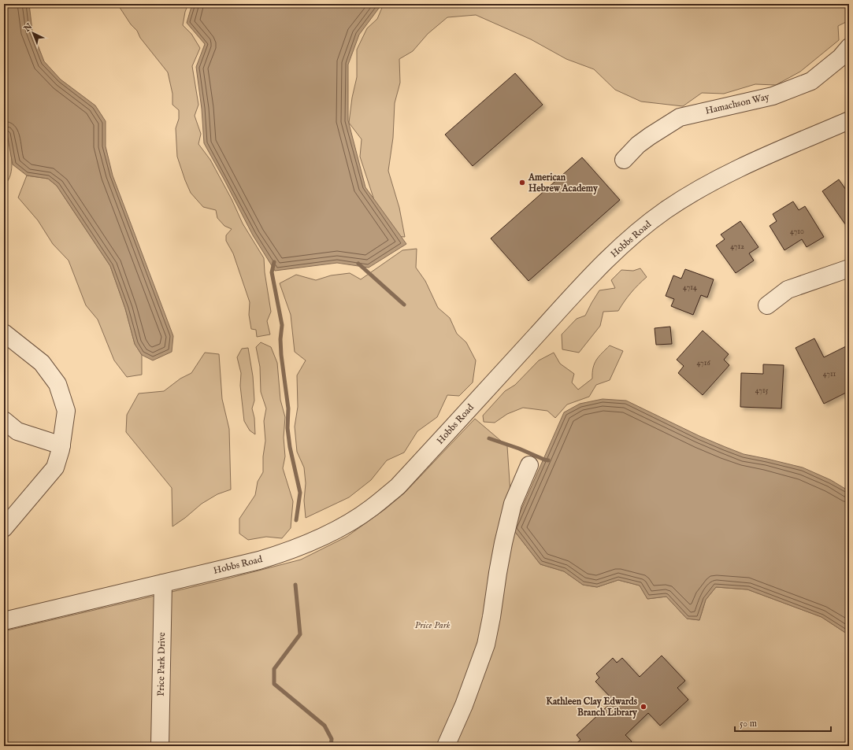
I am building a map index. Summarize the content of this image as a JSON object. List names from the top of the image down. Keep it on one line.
{"streets":{"street":["Hamachson Way","Hobbs Road","Price Park Drive"]},"crossings":[["Hobbs Road","Price Park Drive"]],"parks":["Price Park"],"places":["American Hebrew Academy","Kathleen Clay Edwards Branch Library"],"house_numbers":["4710","4712","4714","4716","4711","4715"],"scale_bar":"50 m","north":"top left"}
